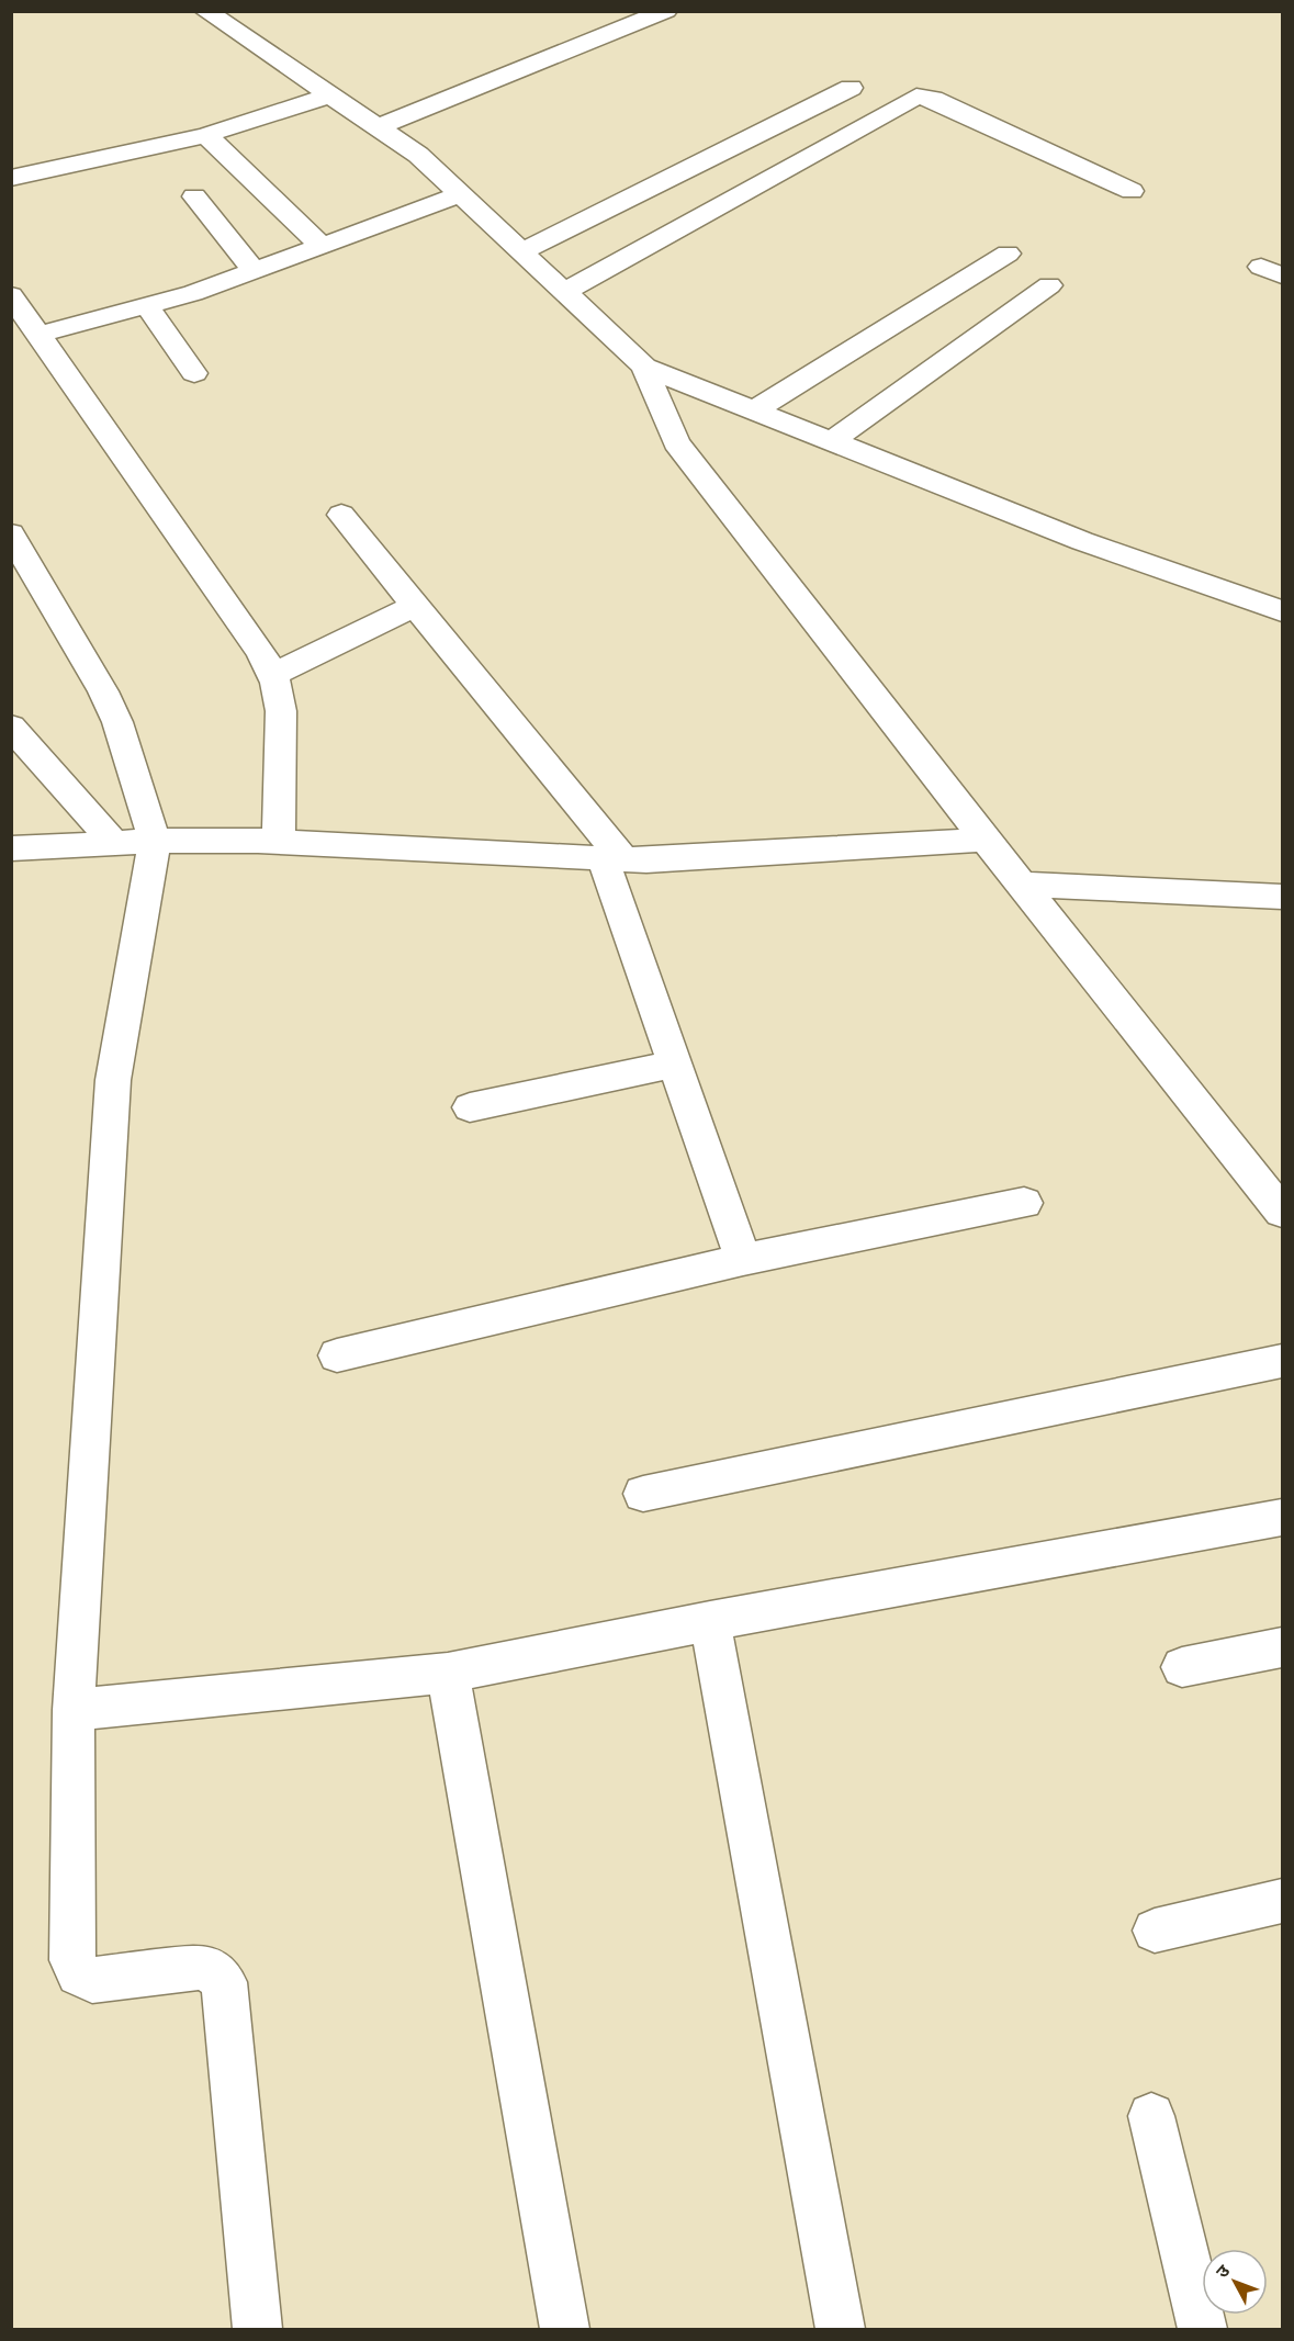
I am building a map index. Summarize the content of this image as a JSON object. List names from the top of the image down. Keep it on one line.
{"north":"top left"}
